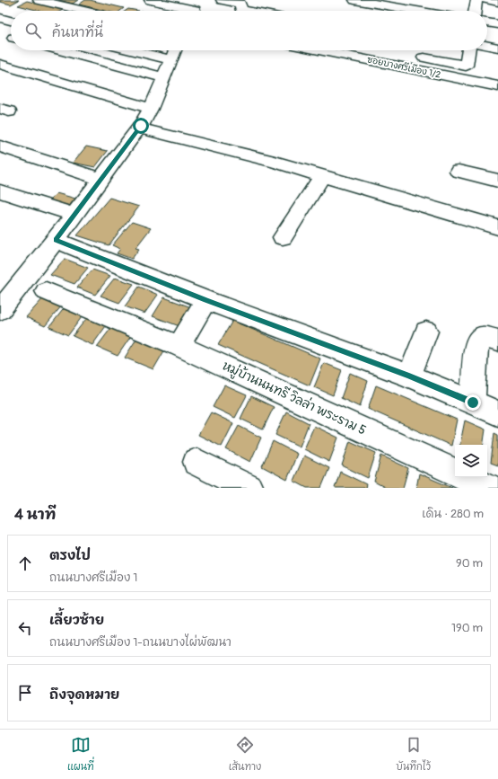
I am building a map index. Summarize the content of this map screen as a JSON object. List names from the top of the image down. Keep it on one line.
{"streets":{"street":["ซอยบางศรีเมือง 1/2","หมู่บ้านนนทรี วิลล่า พระราม 5"]},"page":{"search":"ค้นหาที่นี่","heading":["4 นาที","เดิน · 280 m"],"list":[["ตรงไป","ถนนบางศรีเมือง 1","90 m"],["เลี้ยวซ้าย","ถนนบางศรีเมือง 1-ถนนบางไผ่พัฒนา","190 m"],"ถึงจุดหมาย"],"nav":["แผนที่","เส้นทาง","บันทึกไว้"]}}
